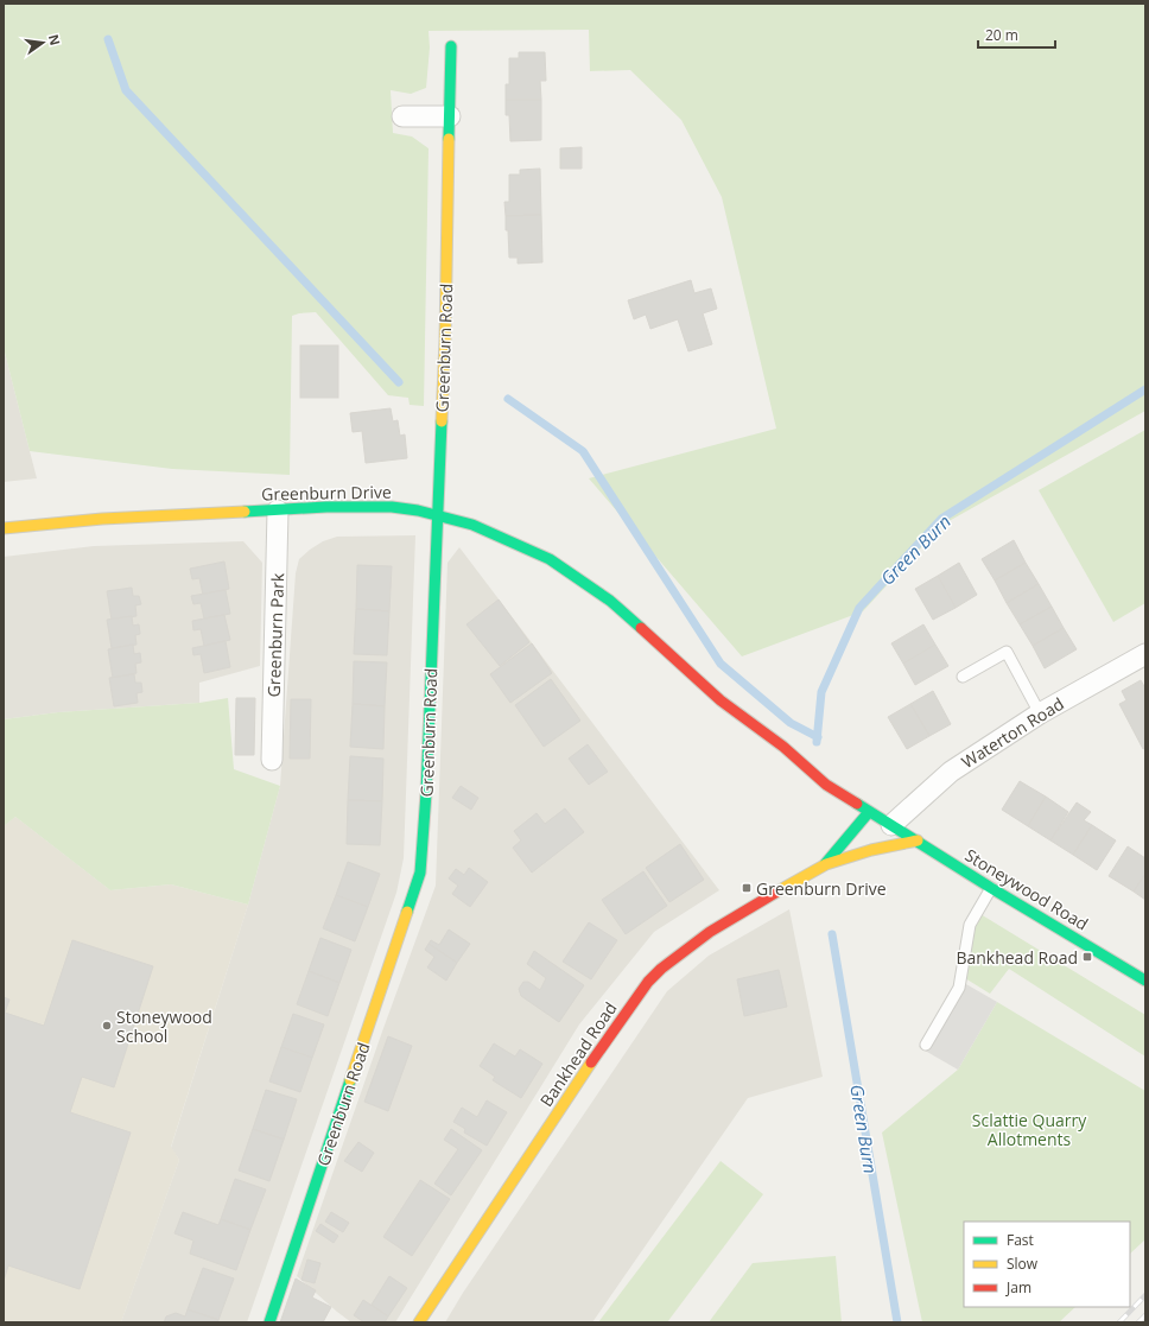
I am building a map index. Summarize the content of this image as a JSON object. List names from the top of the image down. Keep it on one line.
{"streets":{"street":["Greenburn Road","Greenburn Drive","Greenburn Park","Waterton Road","Stoneywood Road","Bankhead Road"]},"crossings":[["Greenburn Road","Greenburn Drive"],["Greenburn Drive","Greenburn Park"],["Greenburn Drive","Waterton Road"],["Greenburn Drive","Stoneywood Road"],["Greenburn Drive","Bankhead Road"],["Waterton Road","Stoneywood Road"],["Stoneywood Road","Bankhead Road"]],"water":["Green Burn"],"parks":["Sclattie Quarry Allotments"],"places":{"transit":["Greenburn Drive","Bankhead Road"],"other":["Stoneywood School"]},"legend":["Fast","Slow","Jam"],"scale_bar":"20 m","north":"right"}
